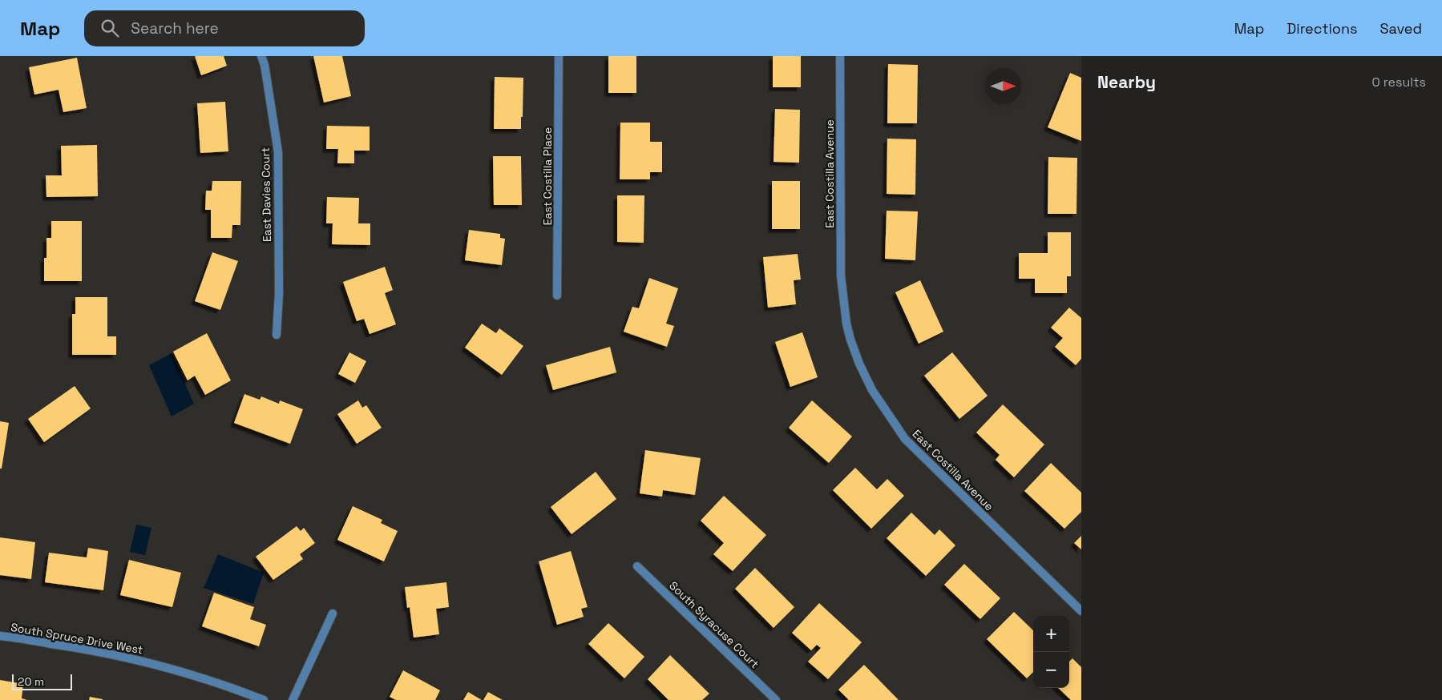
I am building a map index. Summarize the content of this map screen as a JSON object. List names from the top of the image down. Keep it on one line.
{"streets":{"street":["East Costilla Avenue","East Costilla Place","East Davies Court","South Syracuse Court","South Spruce Drive West"]},"scale_bar":"20 m","north":"right","page":{"header":"Map","search":"Search here","nav":["Map","Directions","Saved"],"heading":["Nearby","0 results"],"map_buttons":["+","−"],"scale":"20 m"}}
